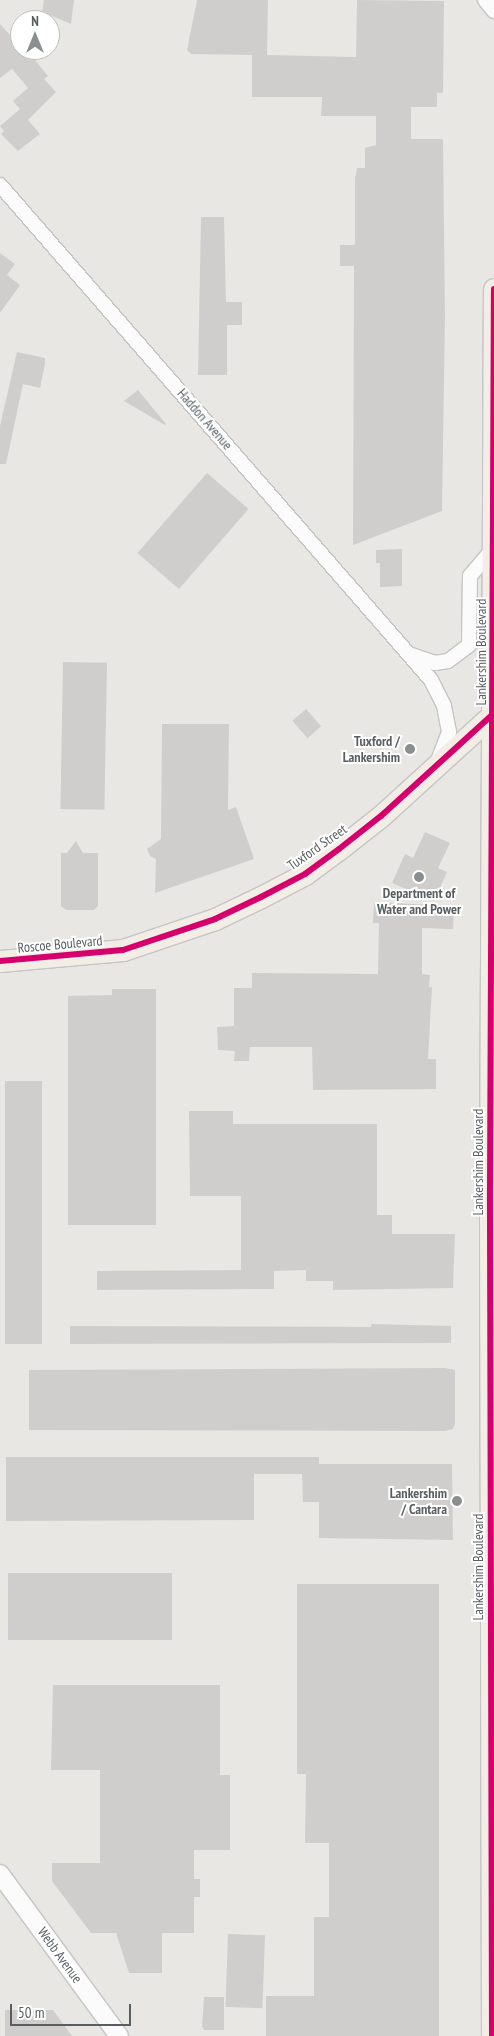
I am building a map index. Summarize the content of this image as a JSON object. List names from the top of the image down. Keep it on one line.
{"streets":{"main road":["Lankershim Boulevard","Tuxford Street","Roscoe Boulevard"],"street":["Haddon Avenue","Webb Avenue"]},"crossings":[["Haddon Avenue","Lankershim Boulevard"],["Haddon Avenue","Tuxford Street"],["Lankershim Boulevard","Tuxford Street"],["Tuxford Street","Roscoe Boulevard"]],"places":["Tuxford / Lankershim","Department of Water and Power","Lankershim / Cantara"],"scale_bar":"50 m","north":"top"}
